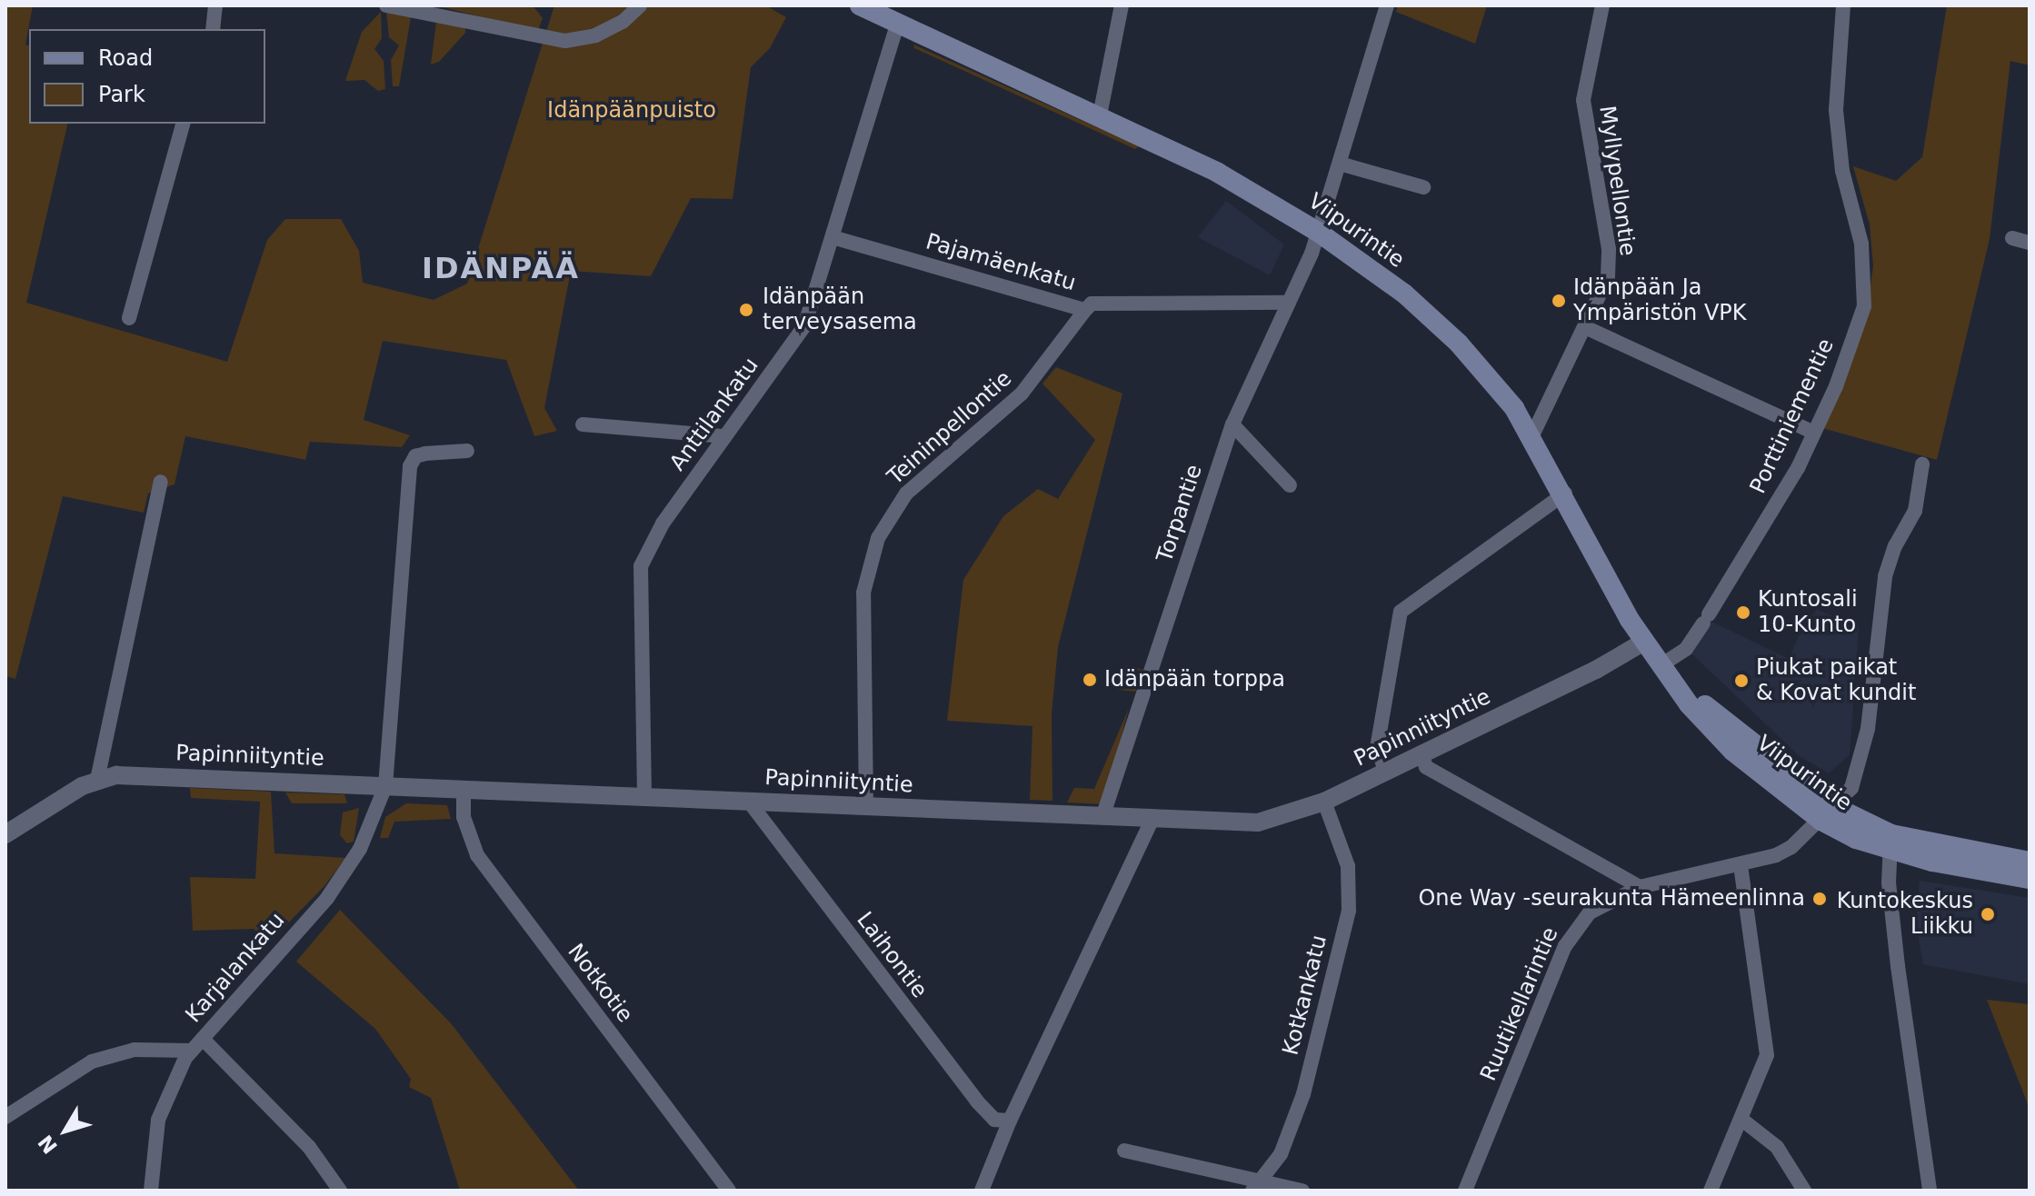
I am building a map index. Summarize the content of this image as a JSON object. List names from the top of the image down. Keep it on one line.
{"streets":{"main road":["Viipurintie"],"street":["Myllypellontie","Pajamäenkatu","Anttilankatu","Porttiniementie","Teininpellontie","Torpantie","Papinniityntie","Laihontie","Karjalankatu","Notkotie","Kotkankatu","Ruutikellarintie"]},"crossings":[["Myllypellontie","Viipurintie"],["Viipurintie","Anttilankatu"],["Viipurintie","Porttiniementie"],["Viipurintie","Torpantie"],["Viipurintie","Papinniityntie"],["Viipurintie","Ruutikellarintie"],["Pajamäenkatu","Anttilankatu"],["Pajamäenkatu","Teininpellontie"],["Pajamäenkatu","Torpantie"],["Anttilankatu","Papinniityntie"],["Teininpellontie","Papinniityntie"],["Torpantie","Papinniityntie"],["Papinniityntie","Laihontie"],["Papinniityntie","Karjalankatu"],["Papinniityntie","Notkotie"],["Papinniityntie","Kotkankatu"]],"districts":["IDÄNPÄÄ"],"parks":["Idänpäänpuisto"],"places":["Idänpään Ja Ympäristön VPK","Idänpään terveysasema","Kuntosali 10-Kunto","Idänpään torppa","Piukat paikat & Kovat kundit","One Way -seurakunta Hämeenlinna","Kuntokeskus Liikku"],"legend":["Road","Park"],"north":"bottom left"}
